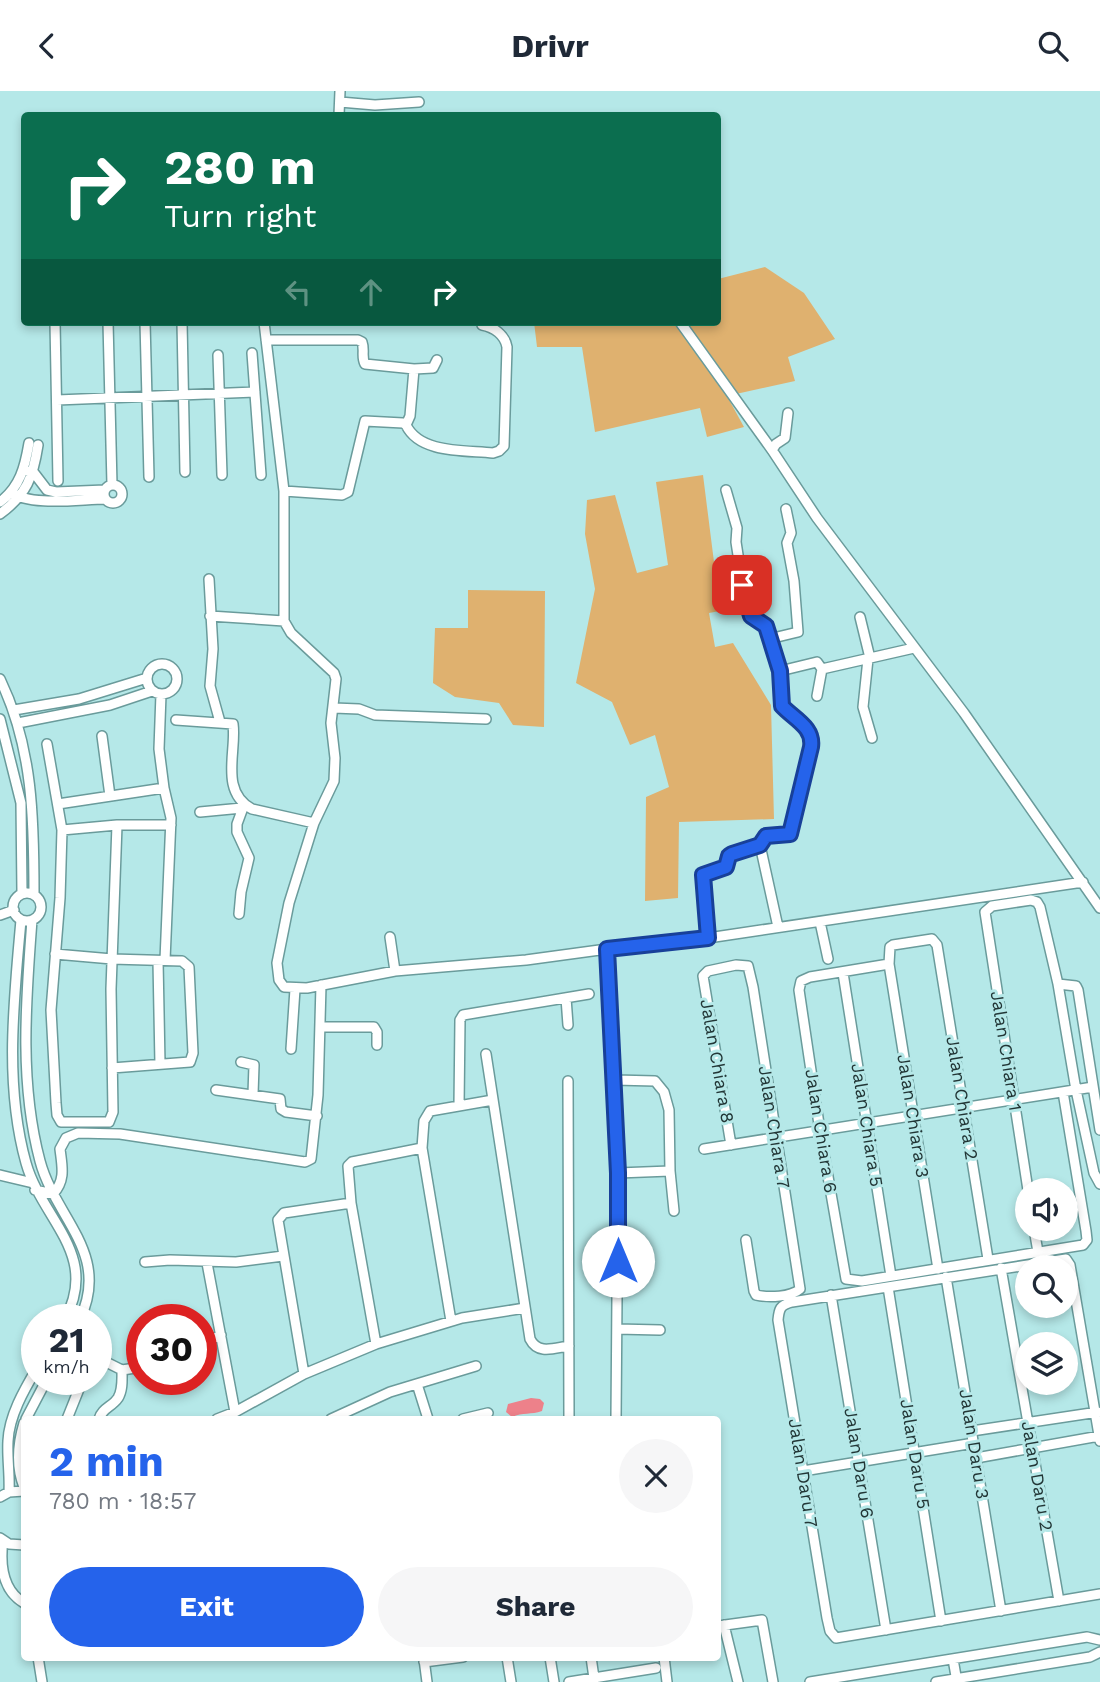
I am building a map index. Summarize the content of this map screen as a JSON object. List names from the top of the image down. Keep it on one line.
{"streets":{"street":["Jalan Chiara 1","Jalan Chiara 8","Jalan Chiara 2","Jalan Chiara 3","Jalan Chiara 5","Jalan Chiara 7","Jalan Chiara 6","Jalan Daru 3","Jalan Daru 5","Jalan Daru 6","Jalan Daru 7","Jalan Daru 2"]},"crossings":[["Jalan Chiara 8","Jalan Chiara 7"],["Jalan Chiara 2","Jalan Chiara 3"],["Jalan Chiara 5","Jalan Chiara 6"],["Jalan Daru 6","Jalan Daru 7"]],"page":{"header":"Drivr","turn":["280 m","Turn right"],"speed":"21 km/h","limit":"30","heading":["2 min","780 m · 18:57"],"buttons":["Exit","Share"]}}
